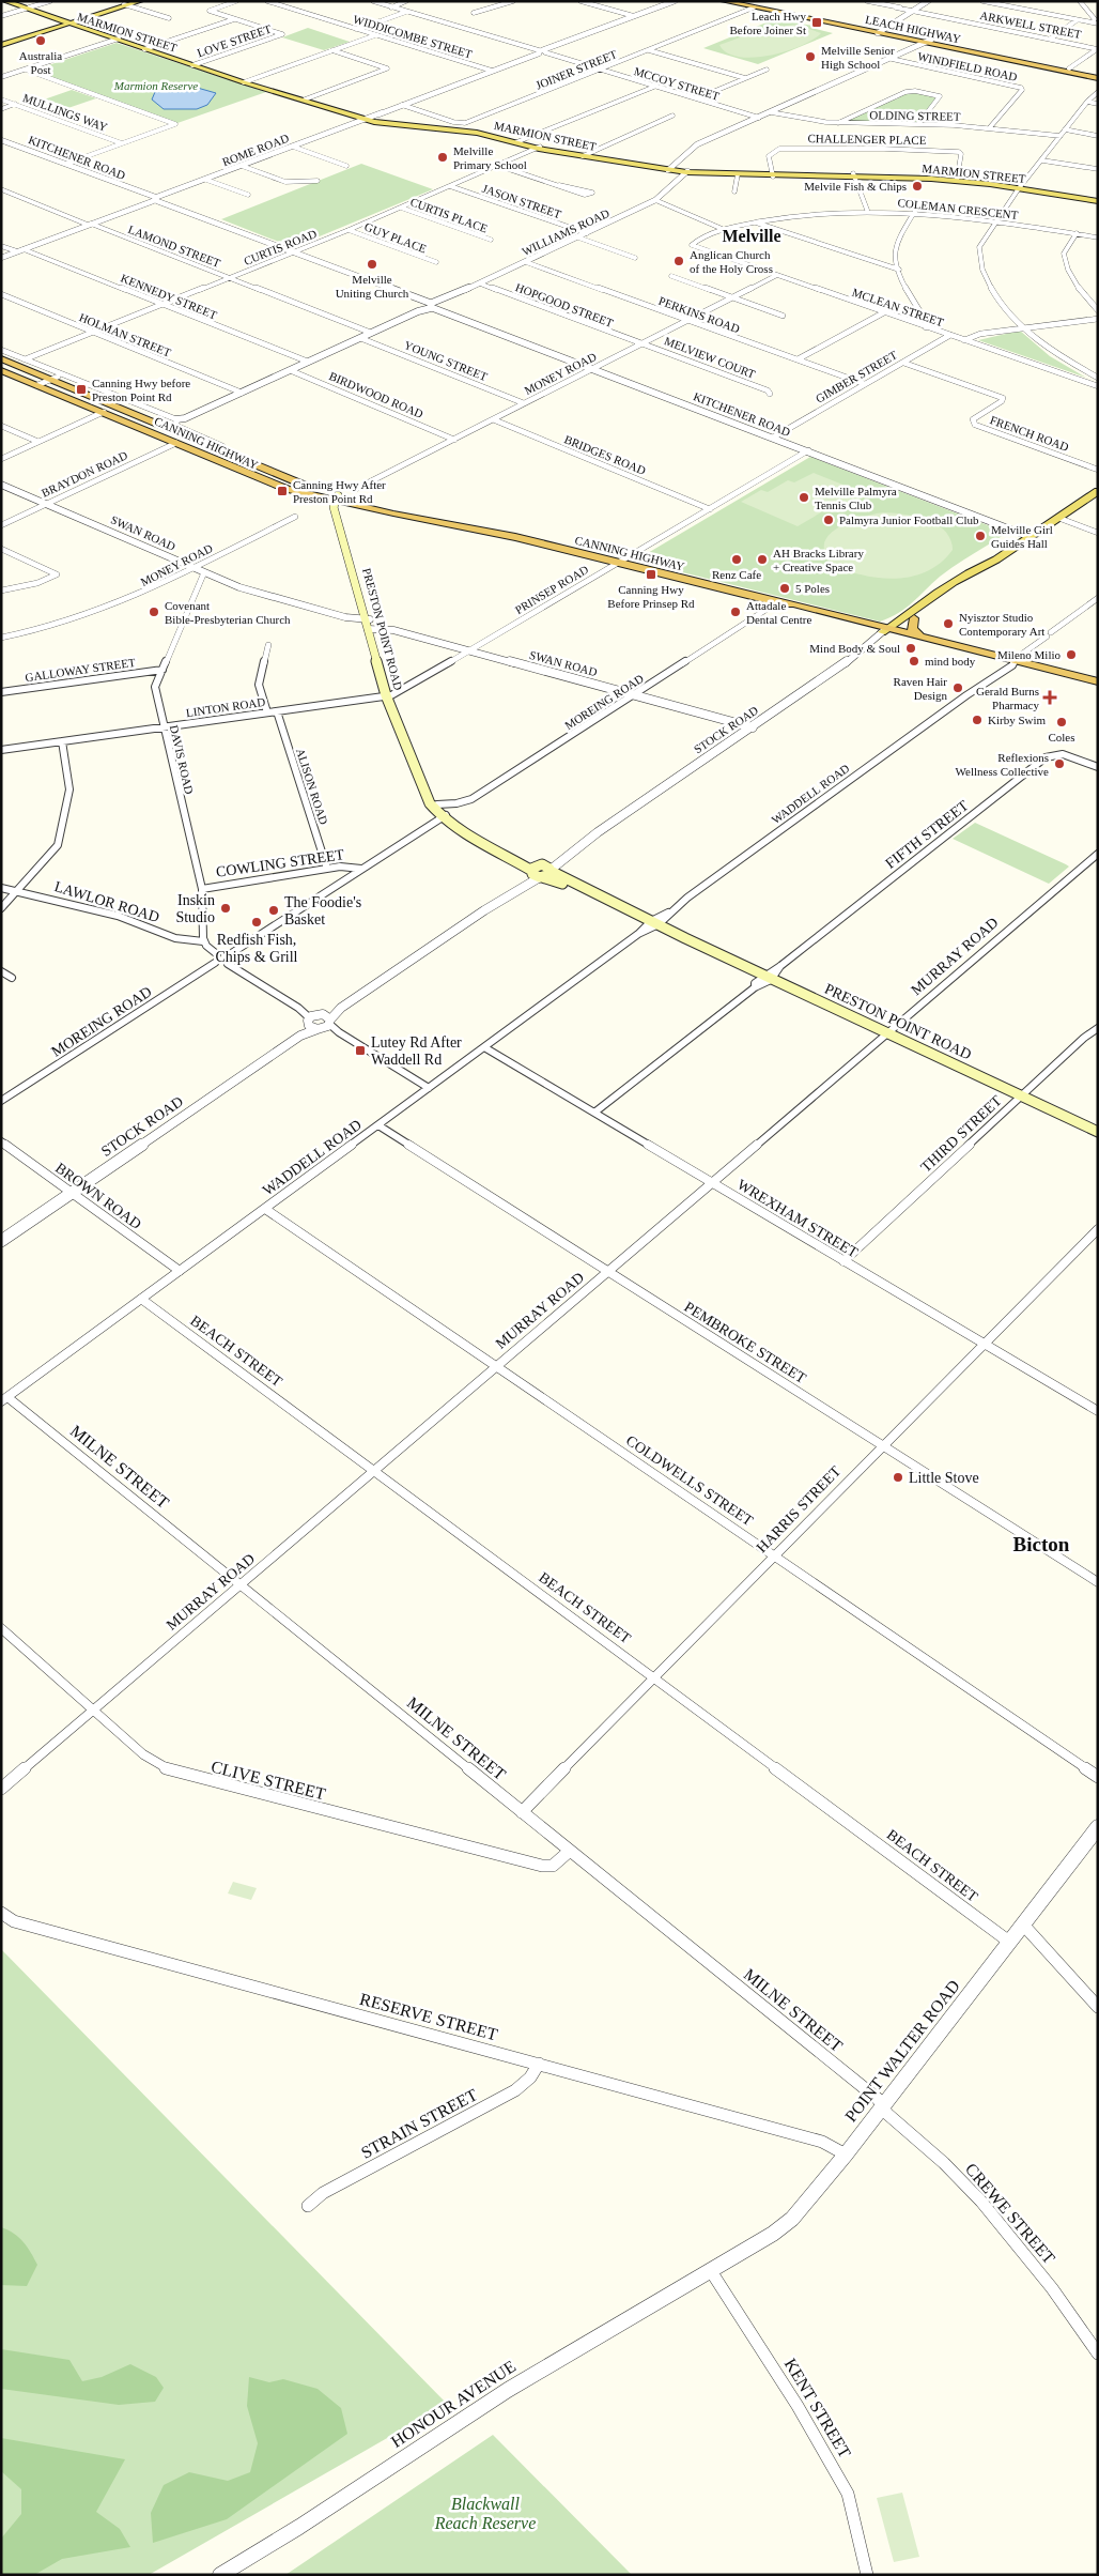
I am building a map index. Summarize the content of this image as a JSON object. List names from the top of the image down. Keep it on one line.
{"streets":{"highway":["LEACH HIGHWAY","CANNING HIGHWAY"],"main road":["MARMION STREET","PRESTON POINT ROAD","STOCK ROAD"],"street":["ARKWELL STREET","WIDDICOMBE STREET","LOVE STREET","WINDFIELD ROAD","JOINER STREET","MCCOY STREET","MULLINGS WAY","OLDING STREET","CHALLENGER PLACE","ROME ROAD","KITCHENER ROAD","JASON STREET","COLEMAN CRESCENT","CURTIS PLACE","WILLIAMS ROAD","GUY PLACE","LAMOND STREET","CURTIS ROAD","KENNEDY STREET","HOPGOOD STREET","MCLEAN STREET","PERKINS ROAD","HOLMAN STREET","MELVIEW COURT","YOUNG STREET","MONEY ROAD","GIMBER STREET","BIRDWOOD ROAD","FRENCH ROAD","BRIDGES ROAD","BRAYDON ROAD","SWAN ROAD","PRINSEP ROAD","GALLOWAY STREET","MOREING ROAD","LINTON ROAD","DAVIS ROAD","ALISON ROAD","WADDELL ROAD","FIFTH STREET","COWLING STREET","LAWLOR ROAD","MURRAY ROAD","THIRD STREET","BROWN ROAD","WREXHAM STREET","PEMBROKE STREET","BEACH STREET","MILNE STREET","COLDWELLS STREET","HARRIS STREET","CLIVE STREET","RESERVE STREET","POINT WALTER ROAD","STRAIN STREET","CREWE STREET","HONOUR AVENUE","KENT STREET"]},"crossings":[["LEACH HIGHWAY","JOINER STREET"],["MARMION STREET","LOVE STREET"],["MARMION STREET","MULLINGS WAY"],["MARMION STREET","CHALLENGER PLACE"],["MARMION STREET","ROME ROAD"],["MARMION STREET","WILLIAMS ROAD"],["MARMION STREET","CURTIS ROAD"],["WIDDICOMBE STREET","ROME ROAD"],["WINDFIELD ROAD","OLDING STREET"],["JOINER STREET","MCCOY STREET"],["JOINER STREET","ROME ROAD"],["MCCOY STREET","ROME ROAD"],["ROME ROAD","KITCHENER ROAD"],["ROME ROAD","LAMOND STREET"],["ROME ROAD","KENNEDY STREET"],["KITCHENER ROAD","WILLIAMS ROAD"],["KITCHENER ROAD","CURTIS ROAD"],["KITCHENER ROAD","MONEY ROAD"],["KITCHENER ROAD","GIMBER STREET"],["KITCHENER ROAD","PRINSEP ROAD"],["KITCHENER ROAD","STOCK ROAD"],["JASON STREET","WILLIAMS ROAD"],["JASON STREET","CURTIS ROAD"],["COLEMAN CRESCENT","MCLEAN STREET"],["CURTIS PLACE","CURTIS ROAD"],["WILLIAMS ROAD","LAMOND STREET"],["WILLIAMS ROAD","KENNEDY STREET"],["WILLIAMS ROAD","HOPGOOD STREET"],["WILLIAMS ROAD","PERKINS ROAD"],["WILLIAMS ROAD","HOLMAN STREET"],["WILLIAMS ROAD","YOUNG STREET"],["WILLIAMS ROAD","BIRDWOOD ROAD"],["WILLIAMS ROAD","CANNING HIGHWAY"],["GUY PLACE","CURTIS ROAD"],["LAMOND STREET","CURTIS ROAD"],["CURTIS ROAD","KENNEDY STREET"],["CURTIS ROAD","HOLMAN STREET"],["CURTIS ROAD","CANNING HIGHWAY"],["HOPGOOD STREET","MELVIEW COURT"],["HOPGOOD STREET","MONEY ROAD"],["MCLEAN STREET","MONEY ROAD"],["MCLEAN STREET","GIMBER STREET"],["PERKINS ROAD","MONEY ROAD"],["PERKINS ROAD","GIMBER STREET"],["MELVIEW COURT","MONEY ROAD"],["YOUNG STREET","MONEY ROAD"],["MONEY ROAD","BIRDWOOD ROAD"],["MONEY ROAD","BRIDGES ROAD"],["MONEY ROAD","SWAN ROAD"],["GIMBER STREET","FRENCH ROAD"],["CANNING HIGHWAY","BRAYDON ROAD"],["CANNING HIGHWAY","PRINSEP ROAD"],["CANNING HIGHWAY","PRESTON POINT ROAD"],["CANNING HIGHWAY","MOREING ROAD"],["CANNING HIGHWAY","STOCK ROAD"],["CANNING HIGHWAY","WADDELL ROAD"],["BRIDGES ROAD","PRINSEP ROAD"],["BRAYDON ROAD","SWAN ROAD"],["SWAN ROAD","PRINSEP ROAD"],["SWAN ROAD","PRESTON POINT ROAD"],["SWAN ROAD","MOREING ROAD"],["SWAN ROAD","STOCK ROAD"],["SWAN ROAD","DAVIS ROAD"],["PRINSEP ROAD","PRESTON POINT ROAD"],["PRINSEP ROAD","LINTON ROAD"],["PRESTON POINT ROAD","MOREING ROAD"],["PRESTON POINT ROAD","LINTON ROAD"],["PRESTON POINT ROAD","STOCK ROAD"],["PRESTON POINT ROAD","WADDELL ROAD"],["PRESTON POINT ROAD","FIFTH STREET"],["PRESTON POINT ROAD","MURRAY ROAD"],["PRESTON POINT ROAD","THIRD STREET"],["GALLOWAY STREET","DAVIS ROAD"],["LINTON ROAD","DAVIS ROAD"],["LINTON ROAD","ALISON ROAD"],["STOCK ROAD","BROWN ROAD"],["DAVIS ROAD","COWLING STREET"],["DAVIS ROAD","LAWLOR ROAD"],["ALISON ROAD","COWLING STREET"],["WADDELL ROAD","BROWN ROAD"],["WADDELL ROAD","WREXHAM STREET"],["WADDELL ROAD","PEMBROKE STREET"],["WADDELL ROAD","BEACH STREET"],["WADDELL ROAD","MILNE STREET"],["WADDELL ROAD","COLDWELLS STREET"],["FIFTH STREET","WREXHAM STREET"],["MURRAY ROAD","WREXHAM STREET"],["MURRAY ROAD","PEMBROKE STREET"],["MURRAY ROAD","BEACH STREET"],["MURRAY ROAD","MILNE STREET"],["MURRAY ROAD","COLDWELLS STREET"],["MURRAY ROAD","CLIVE STREET"],["THIRD STREET","WREXHAM STREET"],["WREXHAM STREET","HARRIS STREET"],["PEMBROKE STREET","HARRIS STREET"],["BEACH STREET","HARRIS STREET"],["BEACH STREET","POINT WALTER ROAD"],["MILNE STREET","HARRIS STREET"],["MILNE STREET","CLIVE STREET"],["MILNE STREET","POINT WALTER ROAD"],["MILNE STREET","CREWE STREET"],["COLDWELLS STREET","HARRIS STREET"],["RESERVE STREET","POINT WALTER ROAD"],["RESERVE STREET","STRAIN STREET"],["POINT WALTER ROAD","CREWE STREET"],["POINT WALTER ROAD","HONOUR AVENUE"],["POINT WALTER ROAD","KENT STREET"],["HONOUR AVENUE","KENT STREET"]],"districts":["Melville","Bicton"],"parks":["Marmion Reserve","Blackwall Reach Reserve"],"places":{"transit":["Leach Hwy Before Joiner St","Canning Hwy before Preston Point Rd","Canning Hwy After Preston Point Rd","Canning Hwy Before Prinsep Rd","Lutey Rd After Waddell Rd"],"other":["Australia Post","Melville Senior High School","Melville Primary School","Melvile Fish & Chips","Anglican Church of the Holy Cross","Melville Uniting Church","Melville Palmyra Tennis Club","Palmyra Junior Football Club","Melville Girl Guides Hall","Renz Cafe","AH Bracks Library + Creative Space","5 Poles","Covenant Bible-Presbyterian Church","Attadale Dental Centre","Nyisztor Studio Contemporary Art","Mind Body & Soul","Mileno Milio","mind body","Raven Hair Design","Kirby Swim","Coles","Reflexions Wellness Collective","Inskin Studio","The Foodie's Basket","Redfish Fish, Chips & Grill","Little Stove"],"health":["Gerald Burns Pharmacy"]}}
